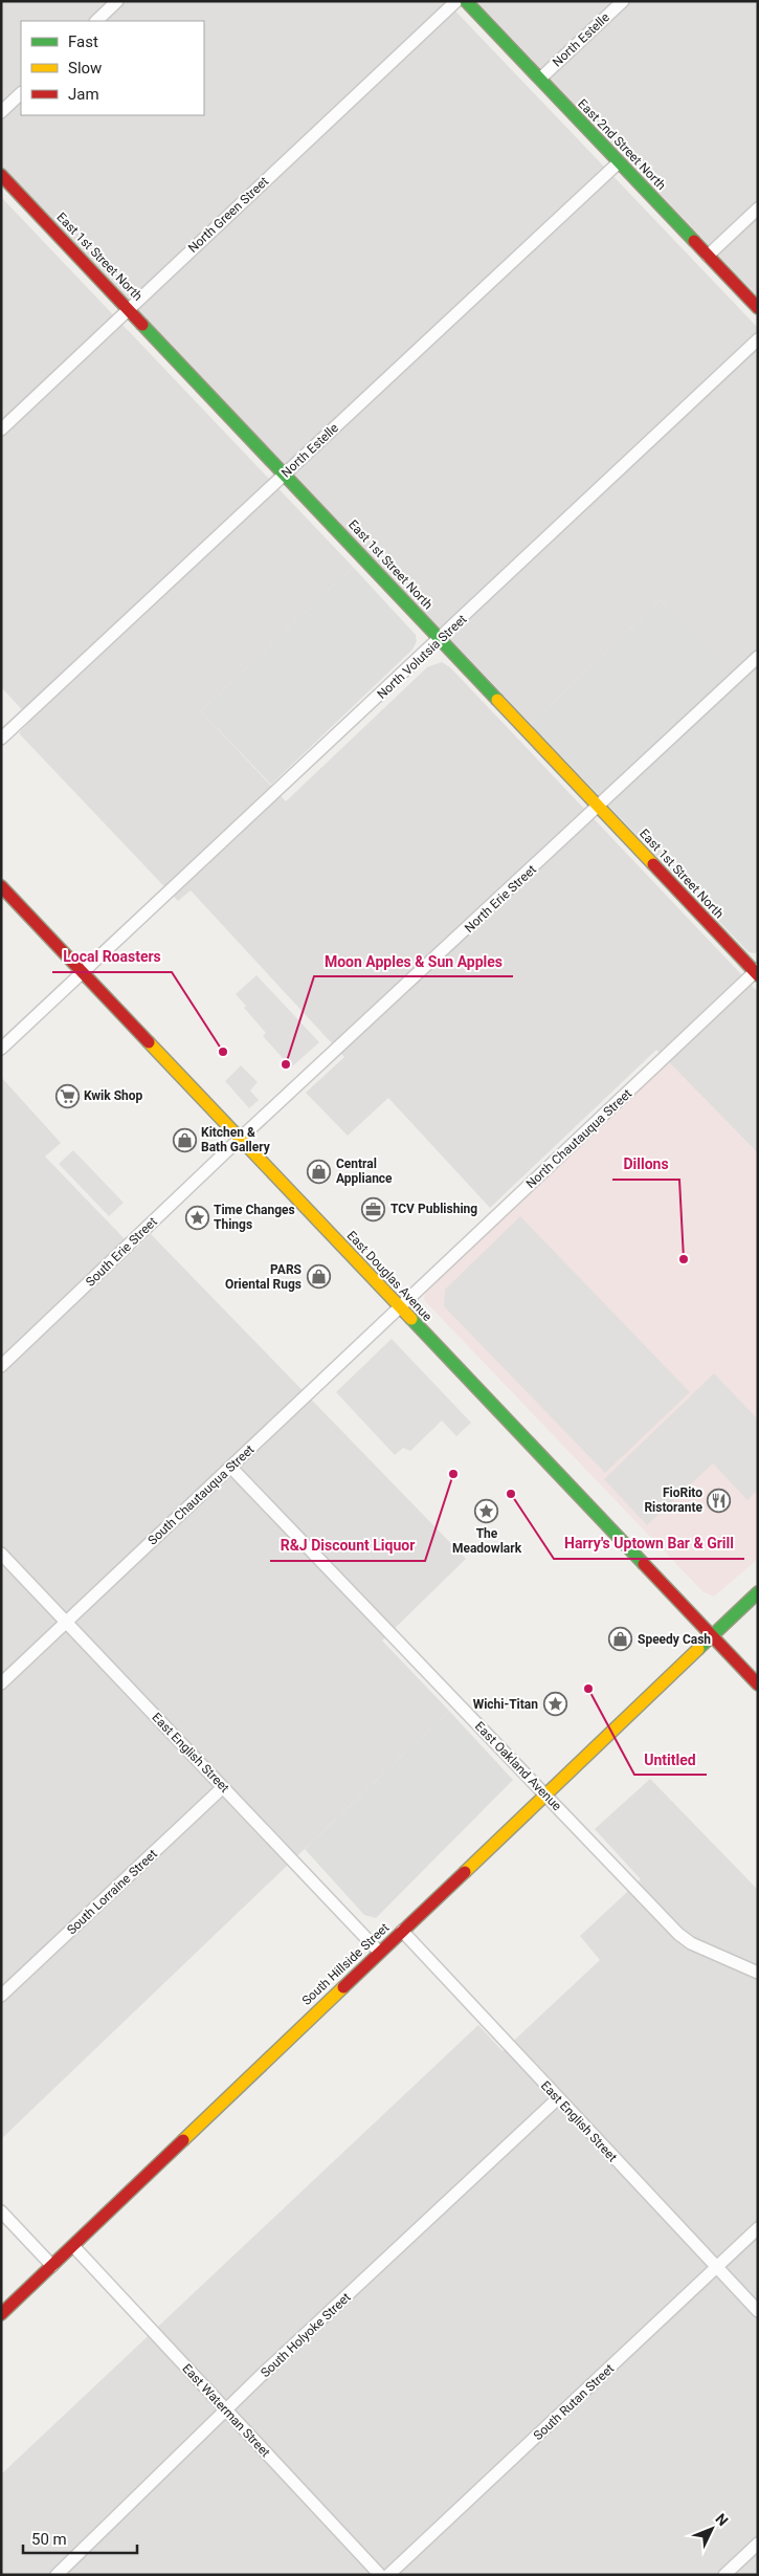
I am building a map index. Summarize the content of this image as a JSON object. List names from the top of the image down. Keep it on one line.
{"streets":{"main road":["East 2nd Street North","East 1st Street North","East Douglas Avenue","South Hillside Street"],"street":["North Estelle","North Green Street","North Volutsia Street","North Erie Street","North Chautauqua Street","South Erie Street","South Chautauqua Street","East English Street","East Oakland Avenue","South Lorraine Street","South Holyoke Street","South Rutan Street","East Waterman Street"]},"crossings":[["North Estelle","East 2nd Street North"],["North Estelle","East 1st Street North"],["North Green Street","East 1st Street North"],["East 1st Street North","North Volutsia Street"],["East 1st Street North","North Erie Street"],["East 1st Street North","North Chautauqua Street"],["North Volutsia Street","East Douglas Avenue"],["North Erie Street","South Erie Street"],["North Erie Street","East Douglas Avenue"],["North Chautauqua Street","East Douglas Avenue"],["North Chautauqua Street","South Chautauqua Street"],["South Erie Street","East Douglas Avenue"],["East Douglas Avenue","South Chautauqua Street"],["East Douglas Avenue","South Hillside Street"],["South Chautauqua Street","East English Street"],["South Chautauqua Street","East Oakland Avenue"],["East English Street","South Lorraine Street"],["East English Street","South Hillside Street"],["East English Street","South Holyoke Street"],["East English Street","South Rutan Street"],["East Oakland Avenue","South Hillside Street"],["South Hillside Street","East Waterman Street"],["South Holyoke Street","East Waterman Street"]],"places":{"other":["Local Roasters","Moon Apples & Sun Apples","Dillons","R&J Discount Liquor","Harry's Uptown Bar & Grill","Untitled"],"supermarket":["Kwik Shop"],"shop":["Kitchen & Bath Gallery","Central Appliance","PARS Oriental Rugs","Speedy Cash"],"office":["TCV Publishing"],"place":["Time Changes Things","The Meadowlark","Wichi-Titan"],"restaurant":["FioRito Ristorante"]},"legend":["Fast","Slow","Jam"],"scale_bar":"50 m","north":"top right"}
